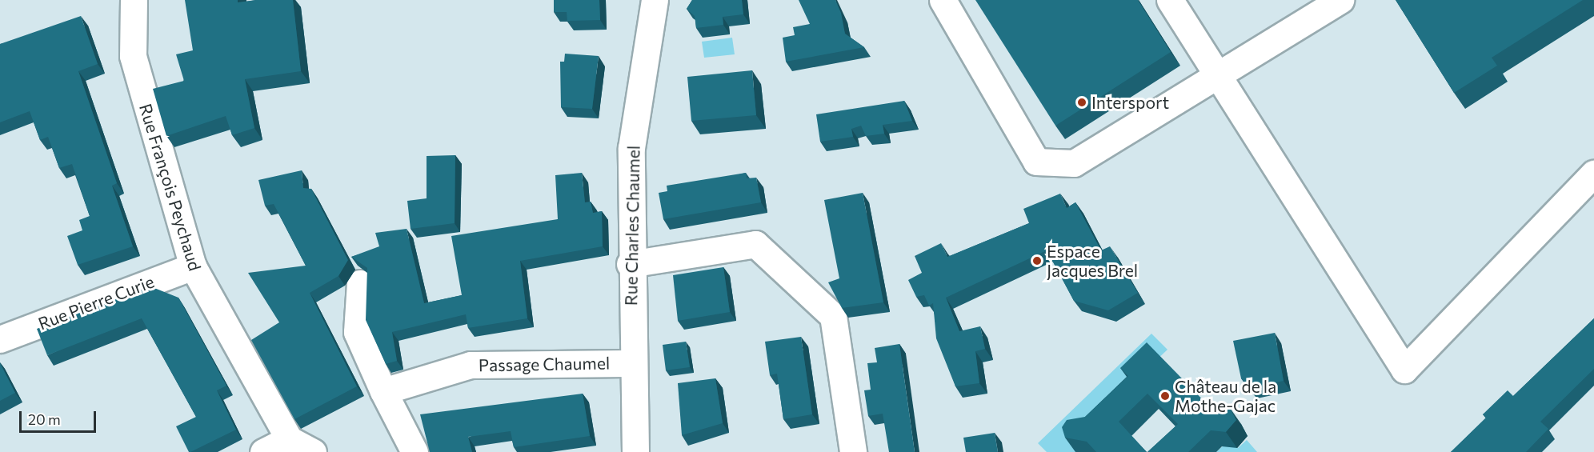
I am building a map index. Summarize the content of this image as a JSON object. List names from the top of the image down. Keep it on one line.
{"streets":{"street":["Rue François Peychaud","Rue Charles Chaumel","Rue Pierre Curie","Passage Chaumel"]},"crossings":[["Rue François Peychaud","Rue Pierre Curie"],["Rue Charles Chaumel","Passage Chaumel"]],"places":["Intersport","Espace Jacques Brel","Château de la Mothe-Gajac"],"scale_bar":"20 m"}
